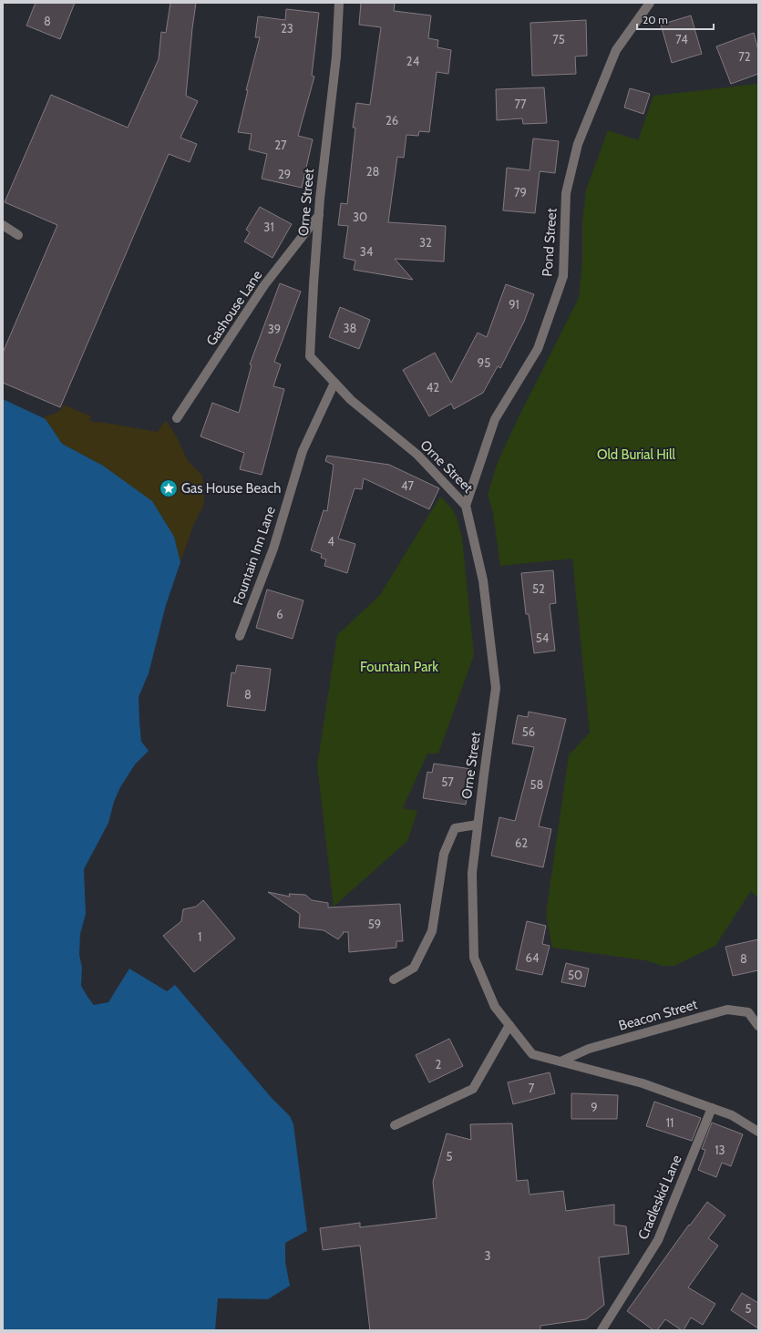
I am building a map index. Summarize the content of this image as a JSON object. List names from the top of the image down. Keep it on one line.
{"streets":{"street":["Orne Street","Pond Street","Gashouse Lane","Fountain Inn Lane","Beacon Street","Cradleskid Lane"]},"crossings":[["Orne Street","Pond Street"],["Orne Street","Gashouse Lane"],["Orne Street","Fountain Inn Lane"]],"parks":["Old Burial Hill","Fountain Park"],"places":{"place":["Gas House Beach"]},"house_numbers":["8","23","75","74","72","24","77","26","27","28","29","79","30","31","32","34","91","38","39","95","42","47","4","52","6","54","8","56","57","58","62","59","1","64","8","50","2","7","9","11","13","5","3","5"],"scale_bar":"20 m"}
